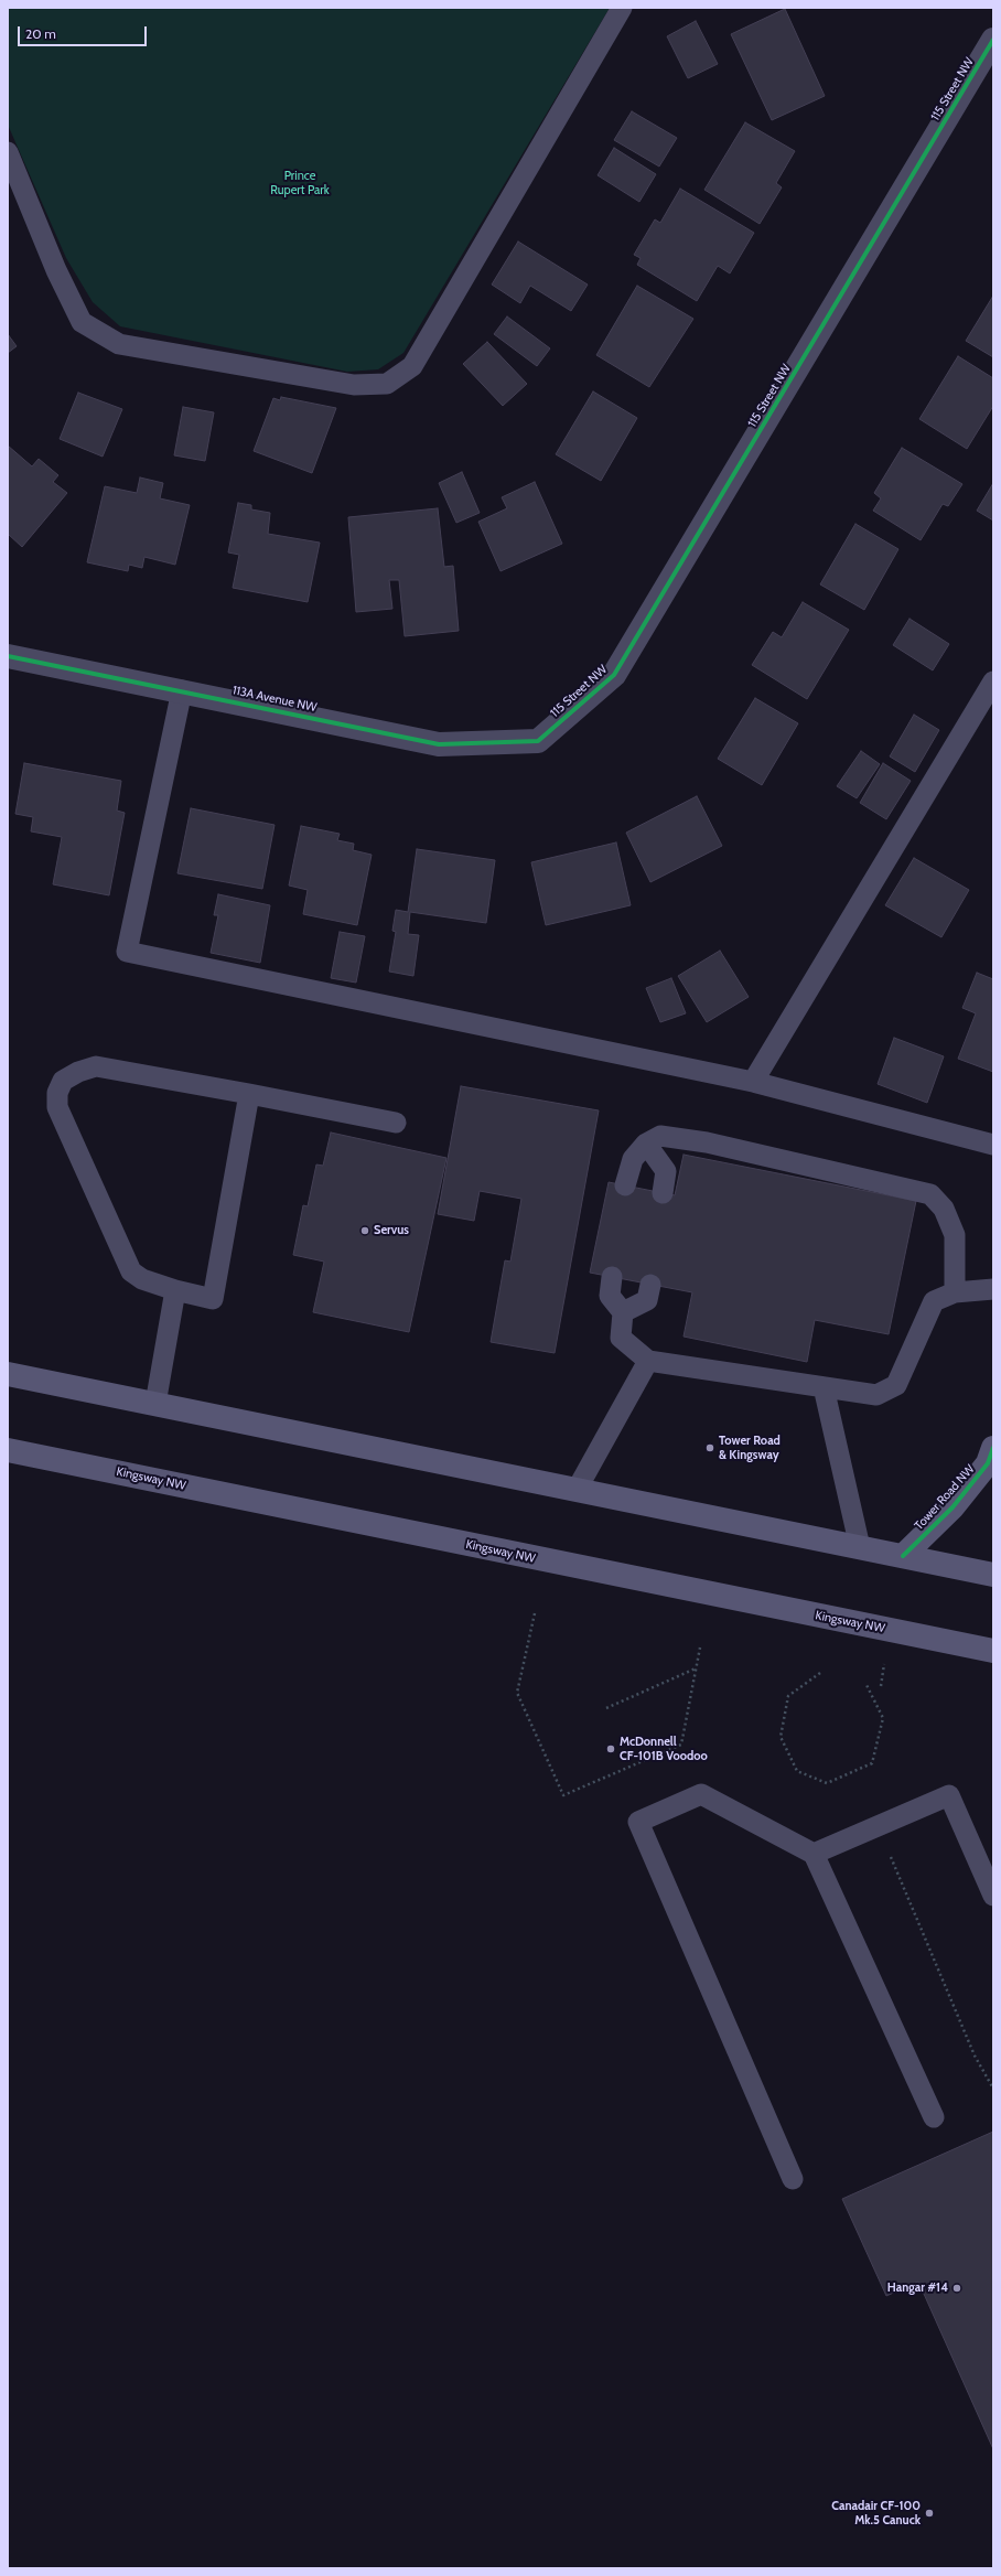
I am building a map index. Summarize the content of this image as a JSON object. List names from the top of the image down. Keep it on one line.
{"streets":{"main road":["Kingsway NW","Tower Road NW"],"street":["115 Street NW","113A Avenue NW"]},"crossings":[["115 Street NW","113A Avenue NW"]],"parks":["Prince Rupert Park"],"places":["Servus","Tower Road & Kingsway","McDonnell CF-101B Voodoo","Hangar #14","Canadair CF-100 Mk.5 Canuck"],"scale_bar":"20 m"}
